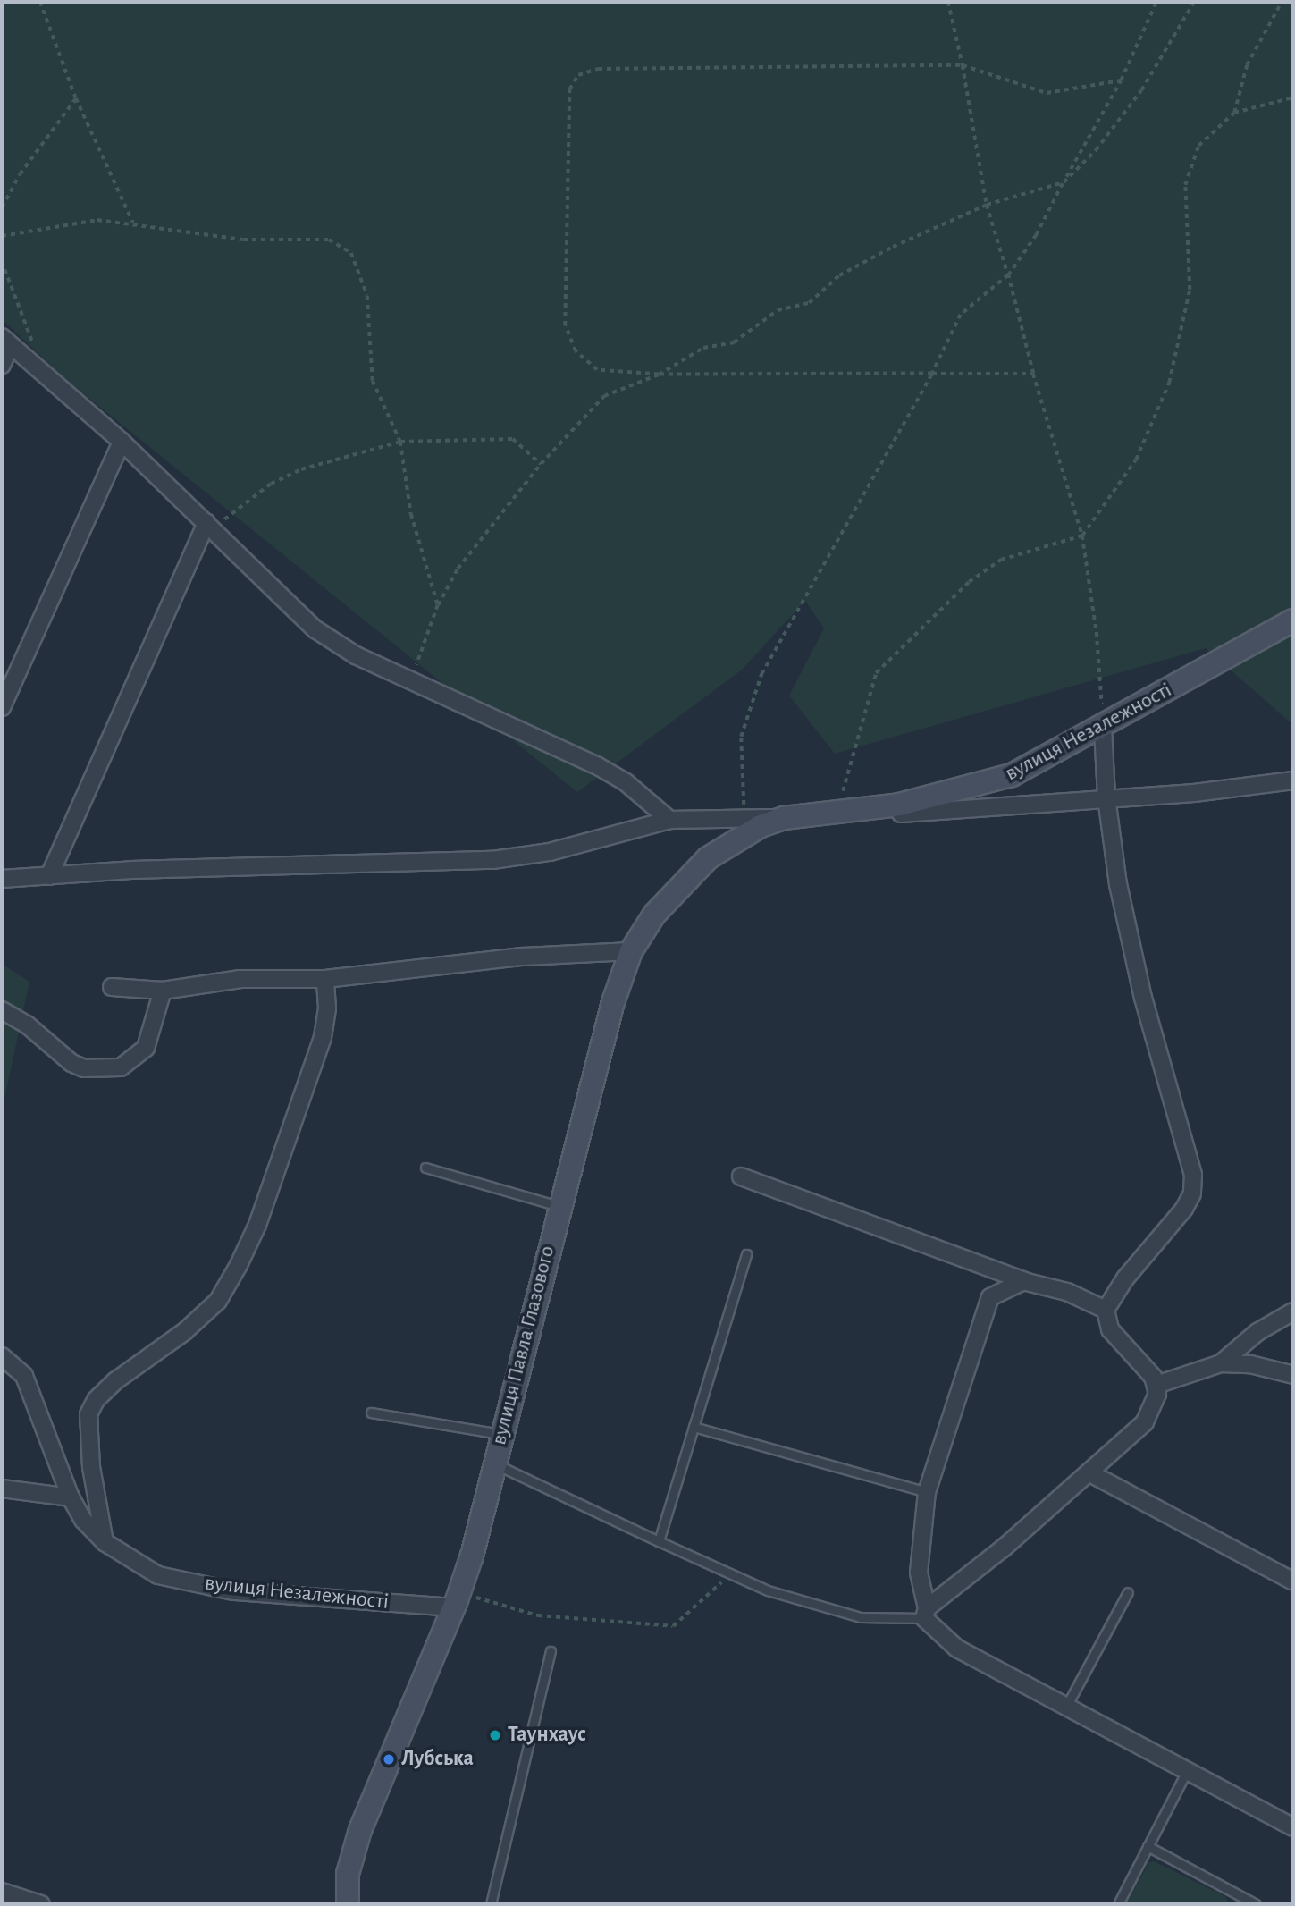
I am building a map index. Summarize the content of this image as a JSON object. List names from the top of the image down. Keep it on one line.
{"streets":{"main road":["вулиця Незалежності","вулиця Павла Глазового"]},"crossings":[["вулиця Незалежності","вулиця Павла Глазового"]],"places":["Таунхаус","Лубська"]}
